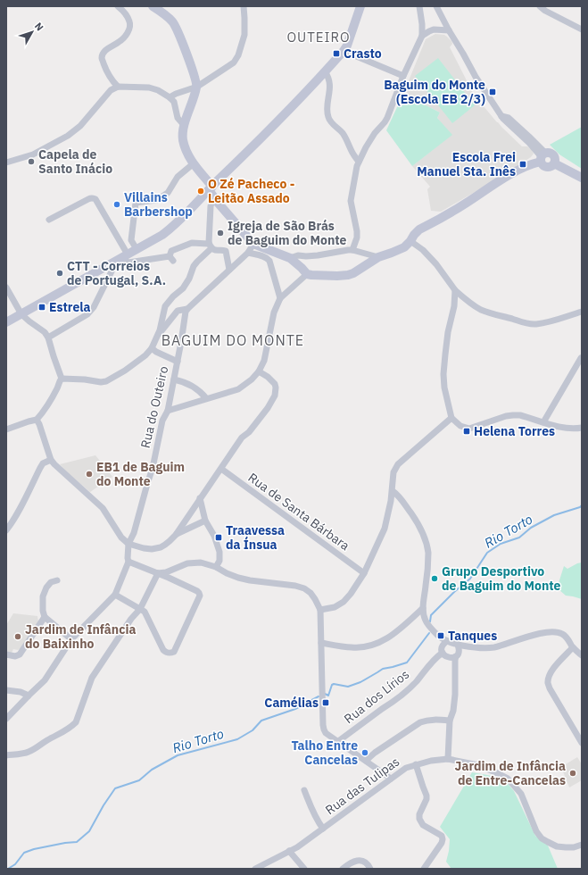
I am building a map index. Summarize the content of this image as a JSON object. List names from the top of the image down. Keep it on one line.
{"streets":{"street":["Rua do Outeiro","Rua de Santa Bárbara","Rua dos Lírios","Rua das Tulipas"]},"districts":["OUTEIRO","BAGUIM DO MONTE"],"water":["Rio Torto"],"places":{"transit":["Crasto","Baguim do Monte (Escola EB 2/3)","Escola Frei Manuel Sta. Inês","Estrela","Helena Torres","Traavessa da Ínsua","Tanques","Camélias"],"other":["Capela de Santo Inácio","O Zé Pacheco - Leitão Assado","Villains Barbershop","Igreja de São Brás de Baguim do Monte","CTT - Correios de Portugal, S.A.","EB1 de Baguim do Monte","Grupo Desportivo de Baguim do Monte","Jardim de Infância do Baixinho","Talho Entre Cancelas","Jardim de Infância de Entre-Cancelas"]},"north":"top right"}
